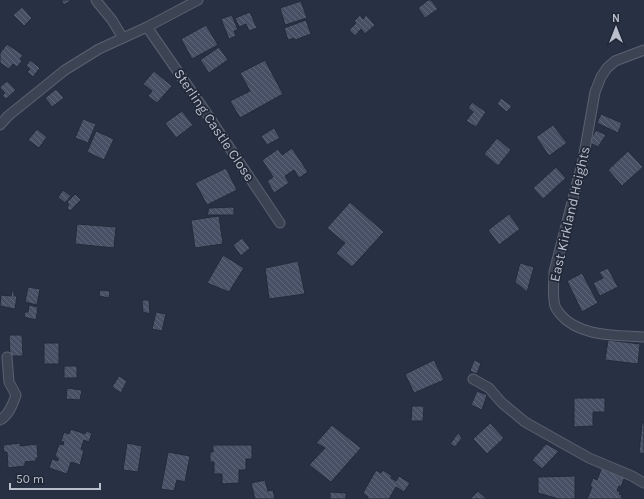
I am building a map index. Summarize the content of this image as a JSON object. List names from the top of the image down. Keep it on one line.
{"streets":{"street":["Sterling Castle Close","East Kirkland Heights"]},"scale_bar":"50 m","north":"top"}
